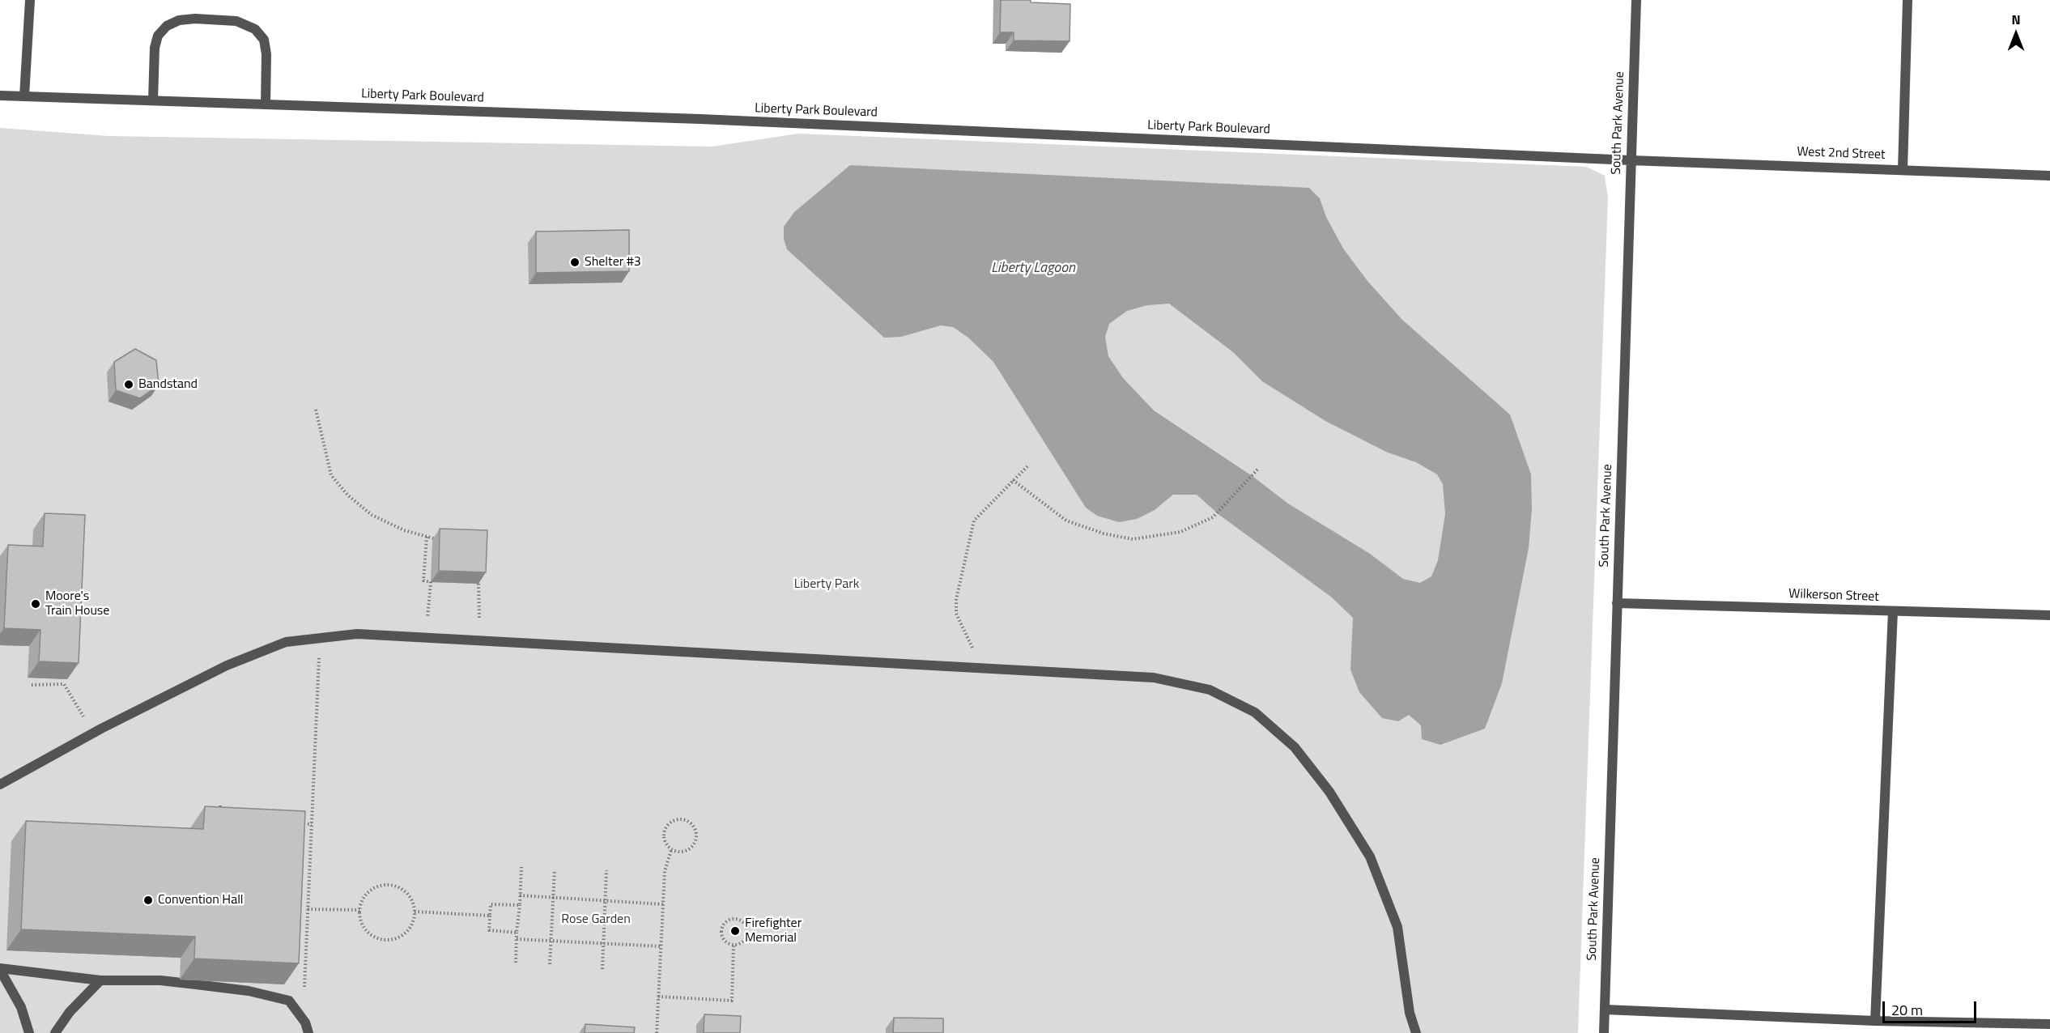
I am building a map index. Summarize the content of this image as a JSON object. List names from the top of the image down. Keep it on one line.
{"streets":{"street":["Liberty Park Boulevard","South Park Avenue","West 2nd Street","Wilkerson Street"]},"crossings":[["Liberty Park Boulevard","South Park Avenue"],["Liberty Park Boulevard","West 2nd Street"],["South Park Avenue","West 2nd Street"],["South Park Avenue","Wilkerson Street"]],"water":["Liberty Lagoon"],"parks":["Liberty Park","Rose Garden"],"places":["Shelter #3","Bandstand","Moore's Train House","Convention Hall","Firefighter Memorial"],"scale_bar":"20 m","north":"top"}
